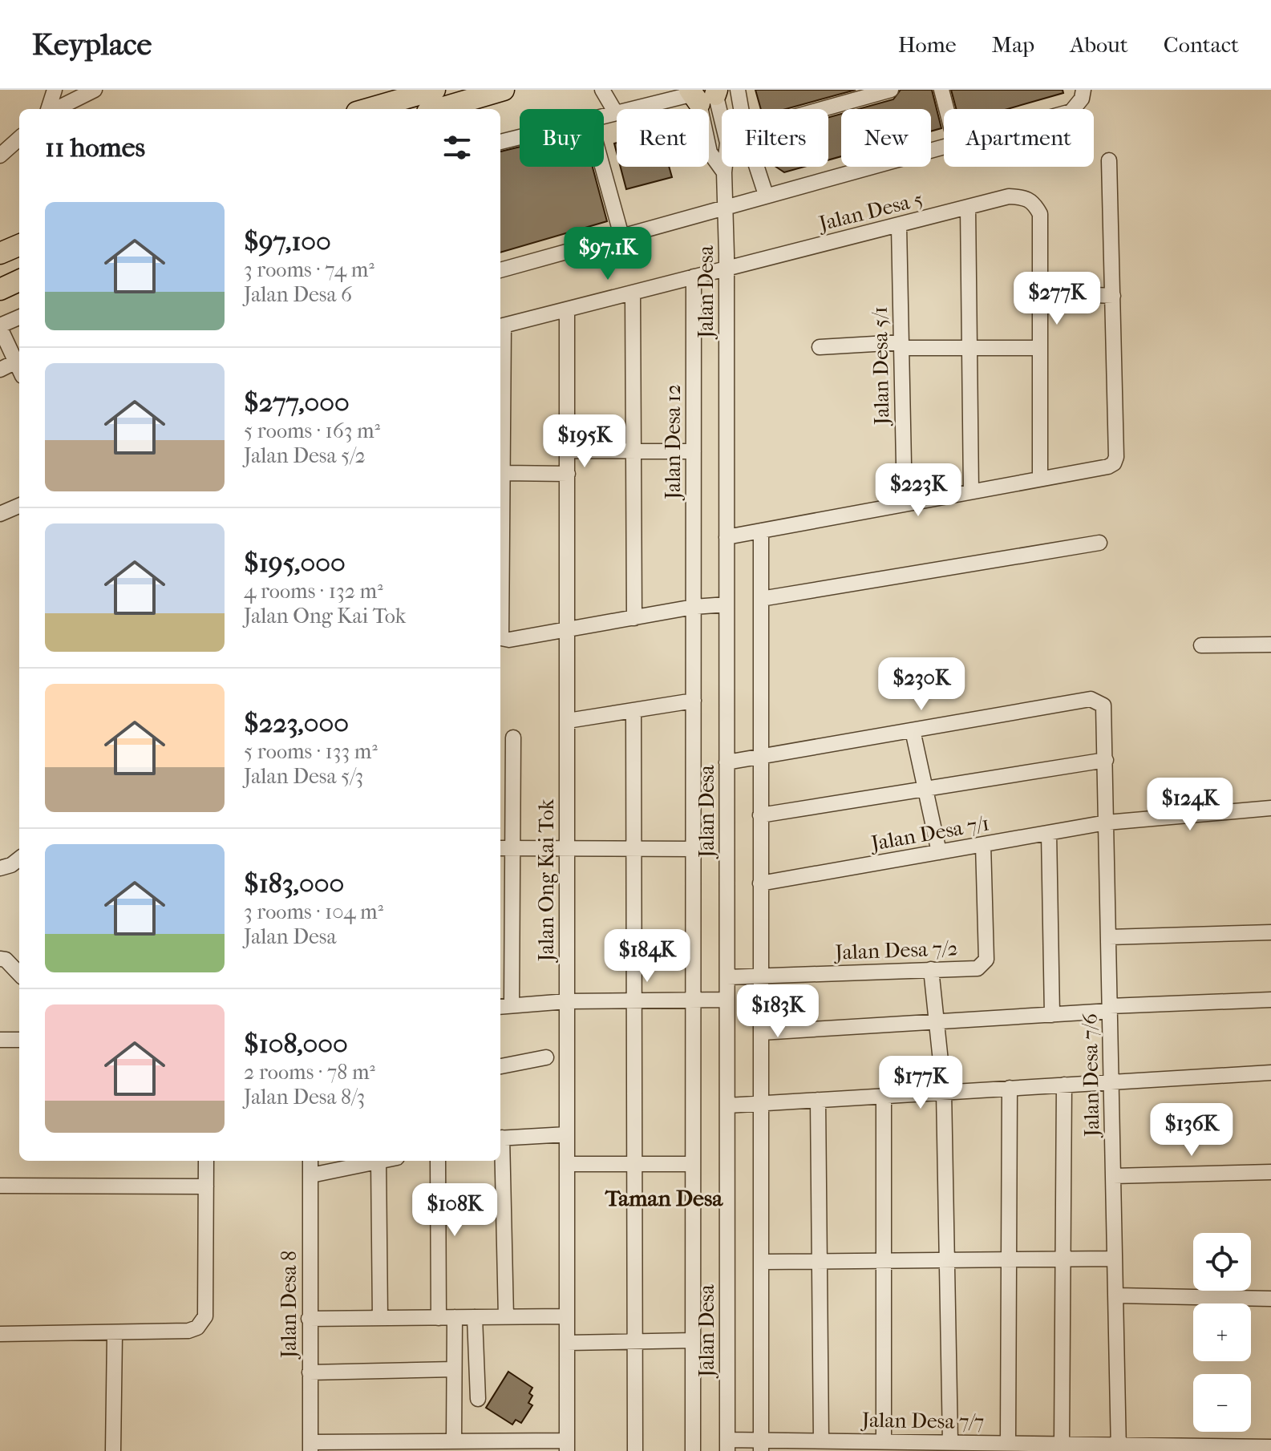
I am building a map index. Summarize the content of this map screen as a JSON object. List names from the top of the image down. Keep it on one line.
{"streets":{"street":["Jalan Desa 5","Jalan Desa","Jalan Desa 5/1","Jalan Desa 12","Jalan Desa 7/1","Jalan Ong Kai Tok","Jalan Desa 7/2","Jalan Desa 7/6","Jalan Desa 8","Jalan Desa 7/7"]},"crossings":[["Jalan Desa 5","Jalan Desa"],["Jalan Desa 5","Jalan Desa 5/1"],["Jalan Desa 5","Jalan Desa 12"],["Jalan Desa 5","Jalan Ong Kai Tok"],["Jalan Desa","Jalan Desa 12"],["Jalan Desa","Jalan Desa 7/2"],["Jalan Desa","Jalan Desa 7/7"],["Jalan Desa 7/1","Jalan Desa 7/2"],["Jalan Desa 7/1","Jalan Desa 7/6"],["Jalan Desa 7/6","Jalan Desa 7/7"]],"districts":["Taman Desa"],"page":{"header":"Keyplace","nav":["Home","Map","About","Contact"],"chip":["Buy","Rent","Filters","New","Apartment"],"heading":"11 homes","list":[{"name":"$97,100","note":"3 rooms · 74 m² · Jalan Desa 6"},{"name":"$277,000","note":"5 rooms · 163 m² · Jalan Desa 5/2"},{"name":"$195,000","note":"4 rooms · 132 m² · Jalan Ong Kai Tok"},{"name":"$223,000","note":"5 rooms · 133 m² · Jalan Desa 5/3"},{"name":"$183,000","note":"3 rooms · 104 m² · Jalan Desa"},{"name":"$108,000","note":"2 rooms · 78 m² · Jalan Desa 8/3"}],"price":["$97.1K","$277K","$195K","$223K","$230K","$124K","$184K","$183K","$177K","$136K","$108K"],"map_buttons":["+","−"]}}
